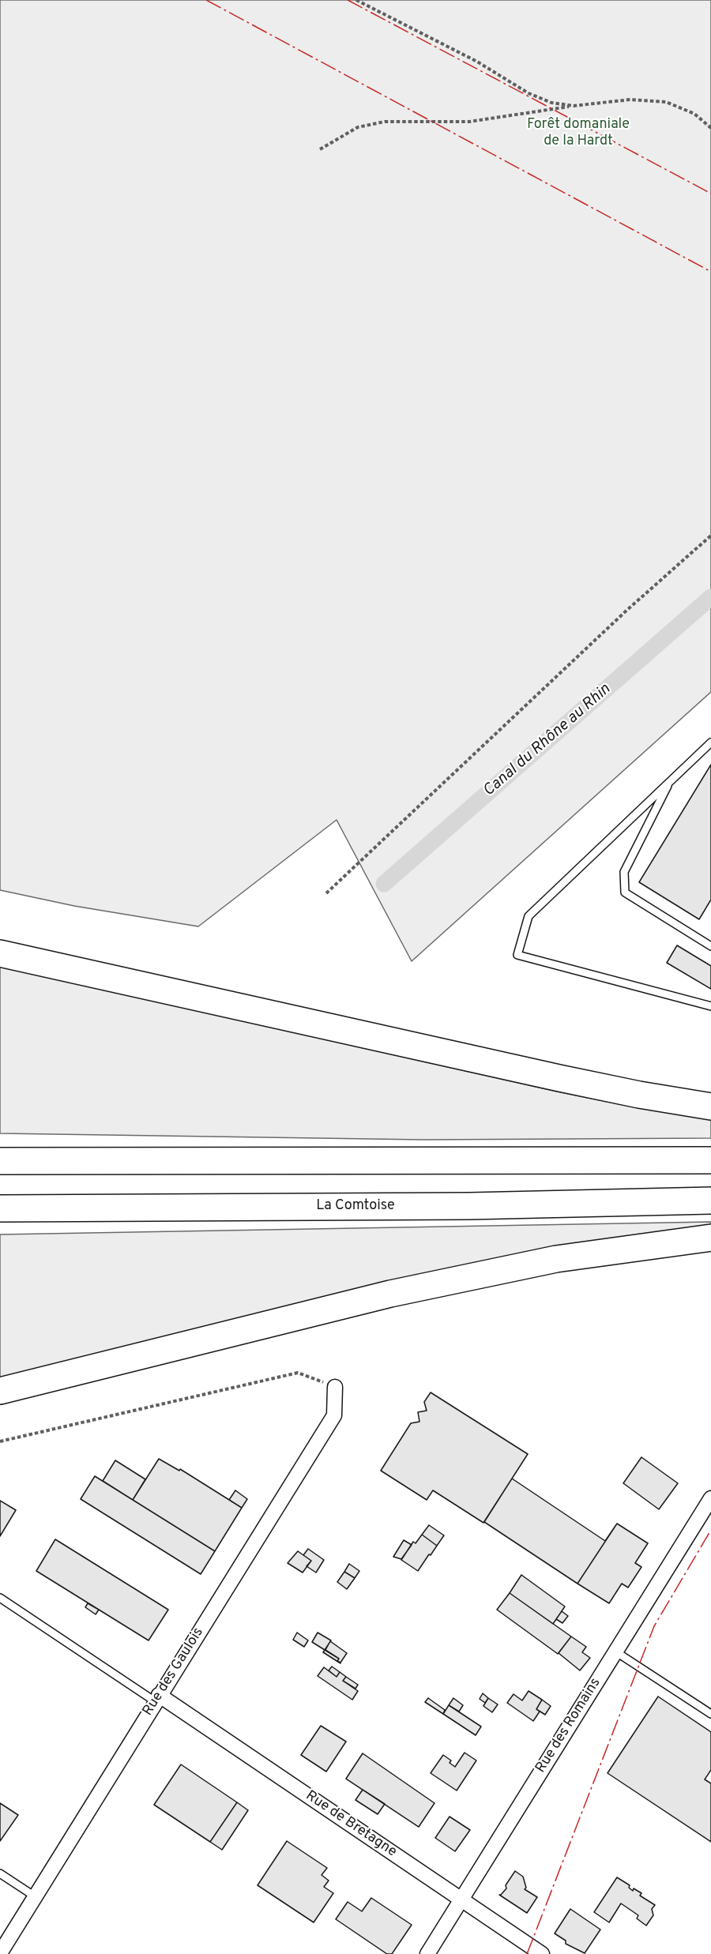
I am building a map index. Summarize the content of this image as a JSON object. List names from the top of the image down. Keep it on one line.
{"streets":{"highway":["La Comtoise"],"street":["Rue des Gaulois","Rue des Romains","Rue de Bretagne"]},"crossings":[["Rue des Gaulois","Rue de Bretagne"],["Rue des Romains","Rue de Bretagne"]],"water":["Canal du Rhône au Rhin"],"parks":["Forêt domaniale de la Hardt"]}
